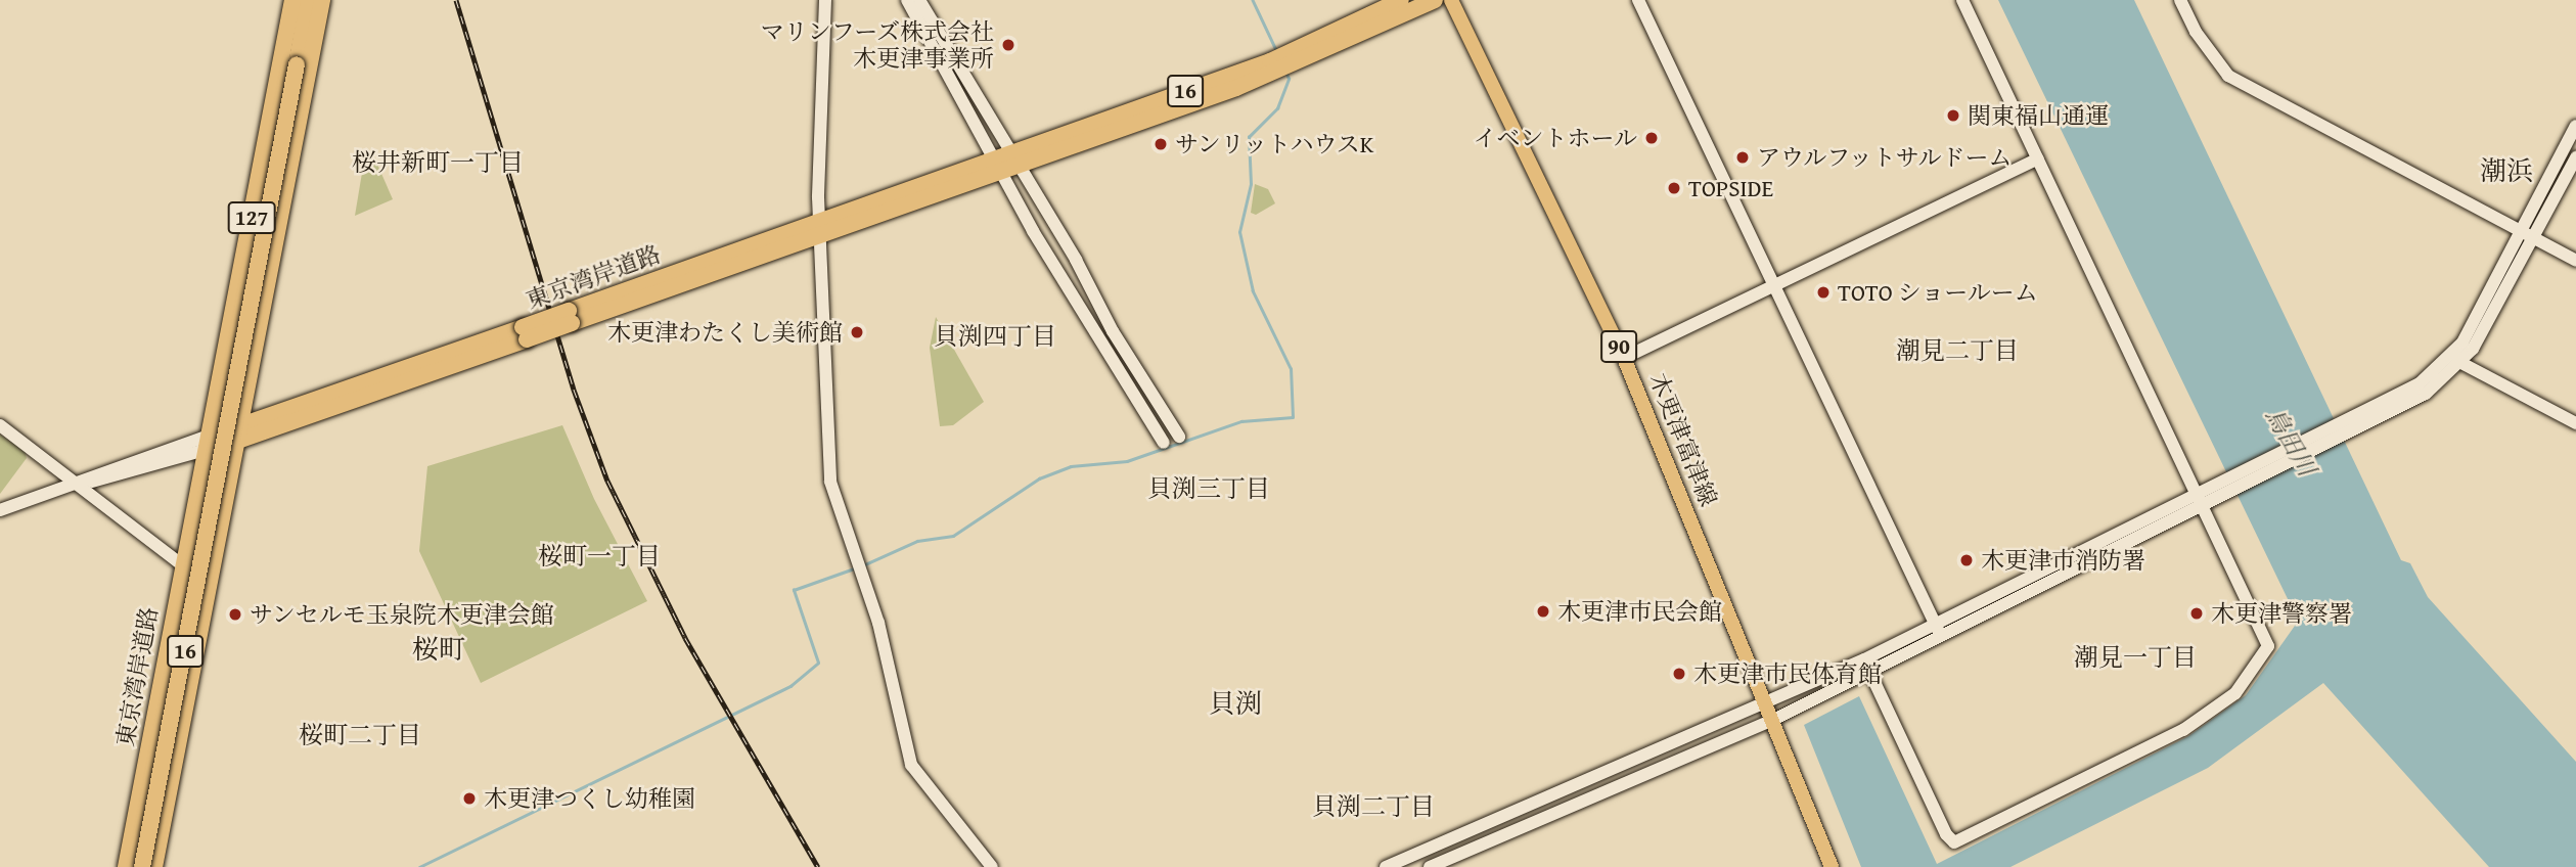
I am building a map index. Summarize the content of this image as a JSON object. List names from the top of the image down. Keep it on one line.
{"streets":{"highway":["16","127","東京湾岸道路"],"main road":["90","木更津富津線"]},"crossings":[["16","127"],["16","東京湾岸道路"],["127","東京湾岸道路"]],"districts":["桜井新町一丁目","潮浜","貝渕四丁目","潮見二丁目","貝渕三丁目","桜町一丁目","桜町","潮見一丁目","貝渕","桜町二丁目","貝渕二丁目"],"water":["鳥田川"],"places":["マリンフーズ株式会社 木更津事業所","関東福山通運","イベントホール","サンリットハウスK","アウルフットサルドーム","TOPSIDE","TOTO ショールーム","木更津わたくし美術館","木更津市消防署","木更津市民会館","木更津警察署","サンセルモ玉泉院木更津会館","木更津市民体育館","木更津つくし幼稚園"]}
